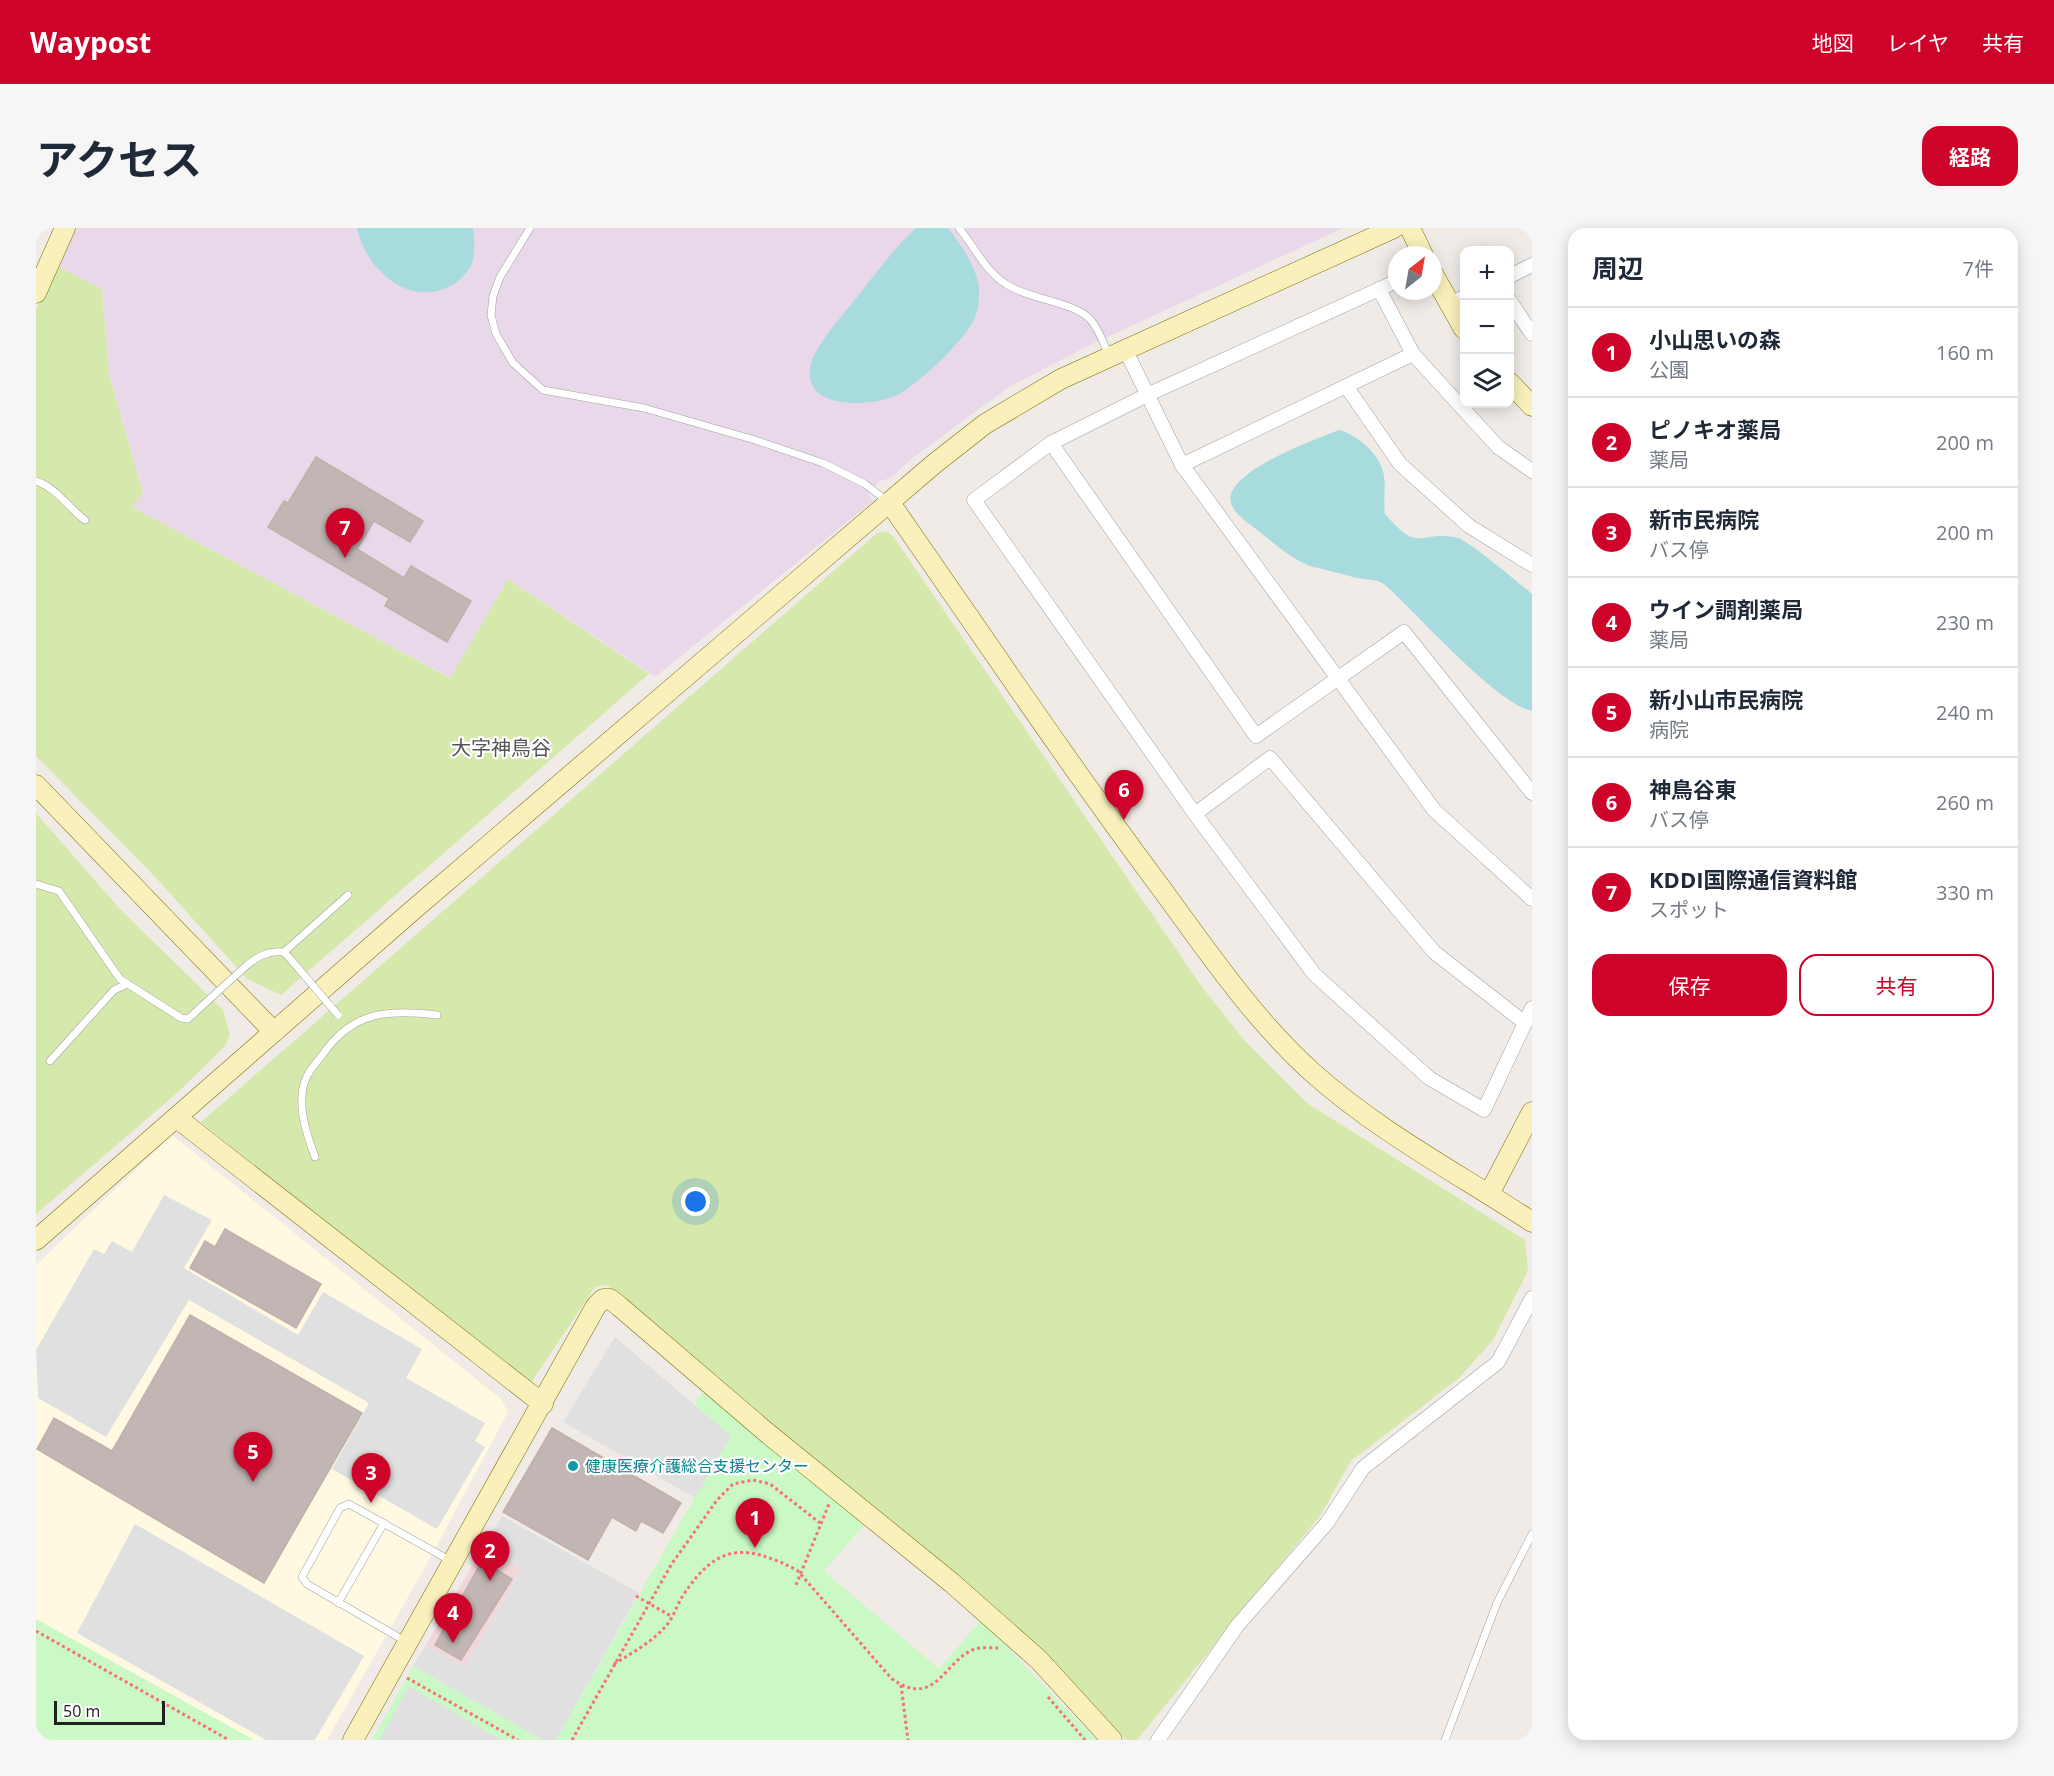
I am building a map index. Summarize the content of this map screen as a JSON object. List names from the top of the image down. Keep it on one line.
{"districts":["大字神鳥谷"],"places":["健康医療介護総合支援センター"],"scale_bar":"50 m","north":"top right","page":{"header":"Waypost","nav":["地図","レイヤ","共有"],"title":"アクセス","buttons":["経路",["保存","共有"]],"heading":["周辺","7件"],"map_buttons":["+","−"],"list":[{"mark":"1","name":"小山思いの森","note":"公園","value":"160 m"},{"mark":"2","name":"ピノキオ薬局","note":"薬局","value":"200 m"},{"mark":"3","name":"新市民病院","note":"バス停","value":"200 m"},{"mark":"4","name":"ウイン調剤薬局","note":"薬局","value":"230 m"},{"mark":"5","name":"新小山市民病院","note":"病院","value":"240 m"},{"mark":"6","name":"神鳥谷東","note":"バス停","value":"260 m"},{"mark":"7","name":"KDDI国際通信資料館","note":"スポット","value":"330 m"}],"pins":["7","6","5","3","1","2","4"],"scale":"50 m"}}
